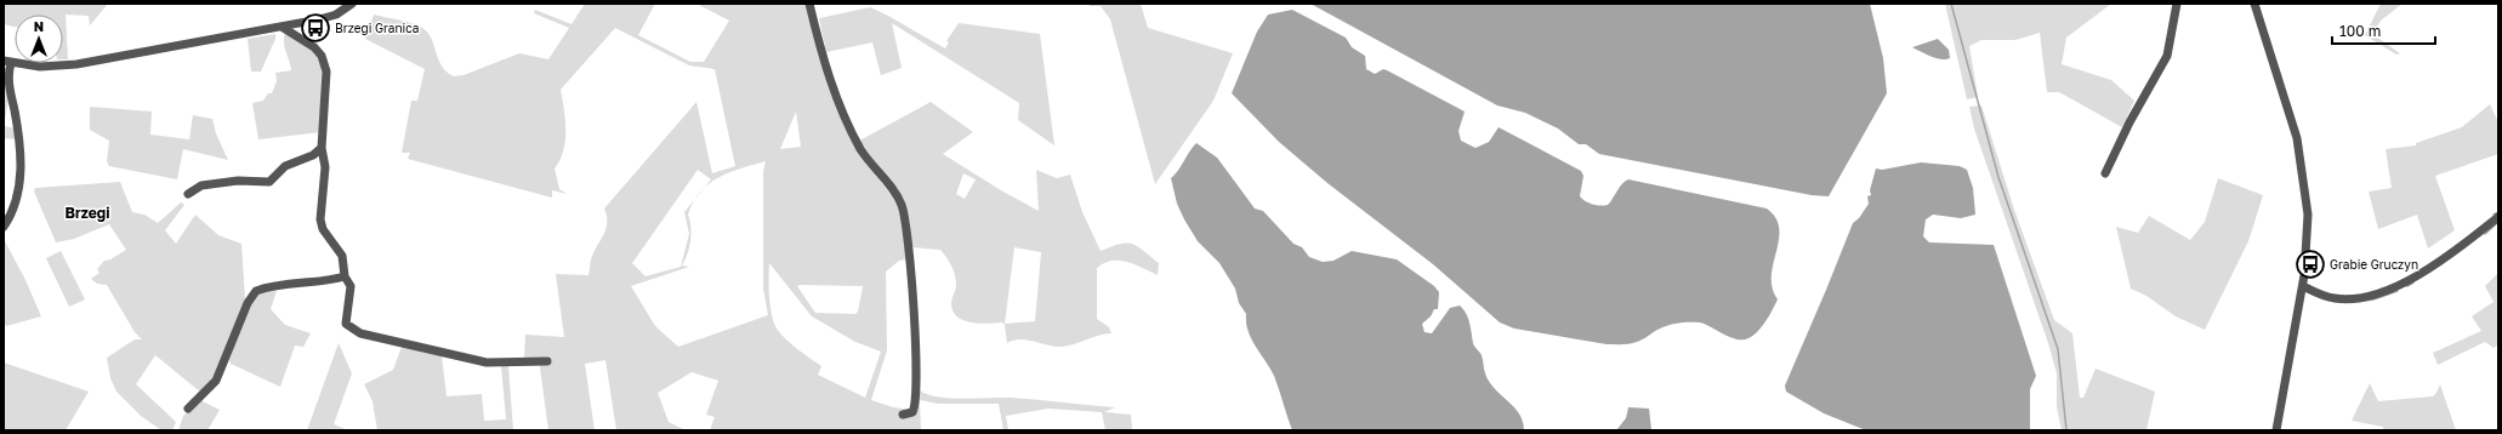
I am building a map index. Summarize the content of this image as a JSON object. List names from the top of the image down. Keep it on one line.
{"districts":["Brzegi"],"places":{"bus stop":["Brzegi Granica","Grabie Gruczyn"]},"scale_bar":"100 m","north":"top"}
